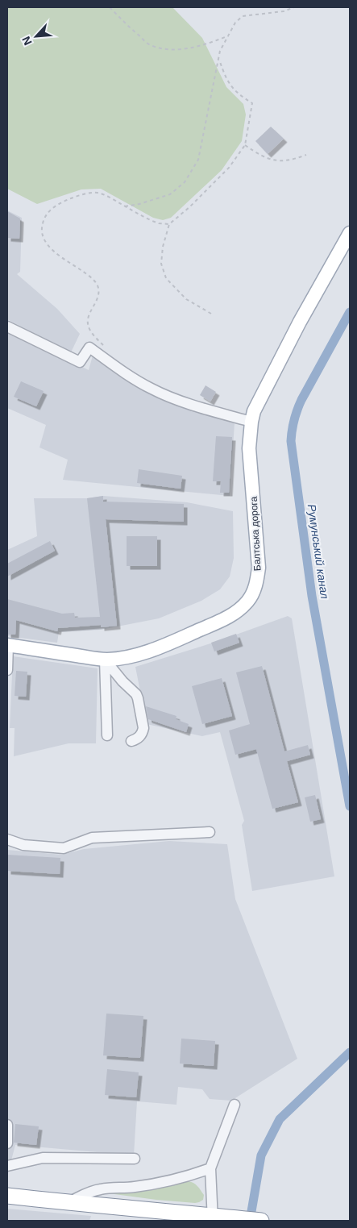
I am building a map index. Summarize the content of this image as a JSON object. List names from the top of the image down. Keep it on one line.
{"streets":{"main road":["Балтська дорога"]},"water":["Румунський канал"],"north":"bottom left"}
